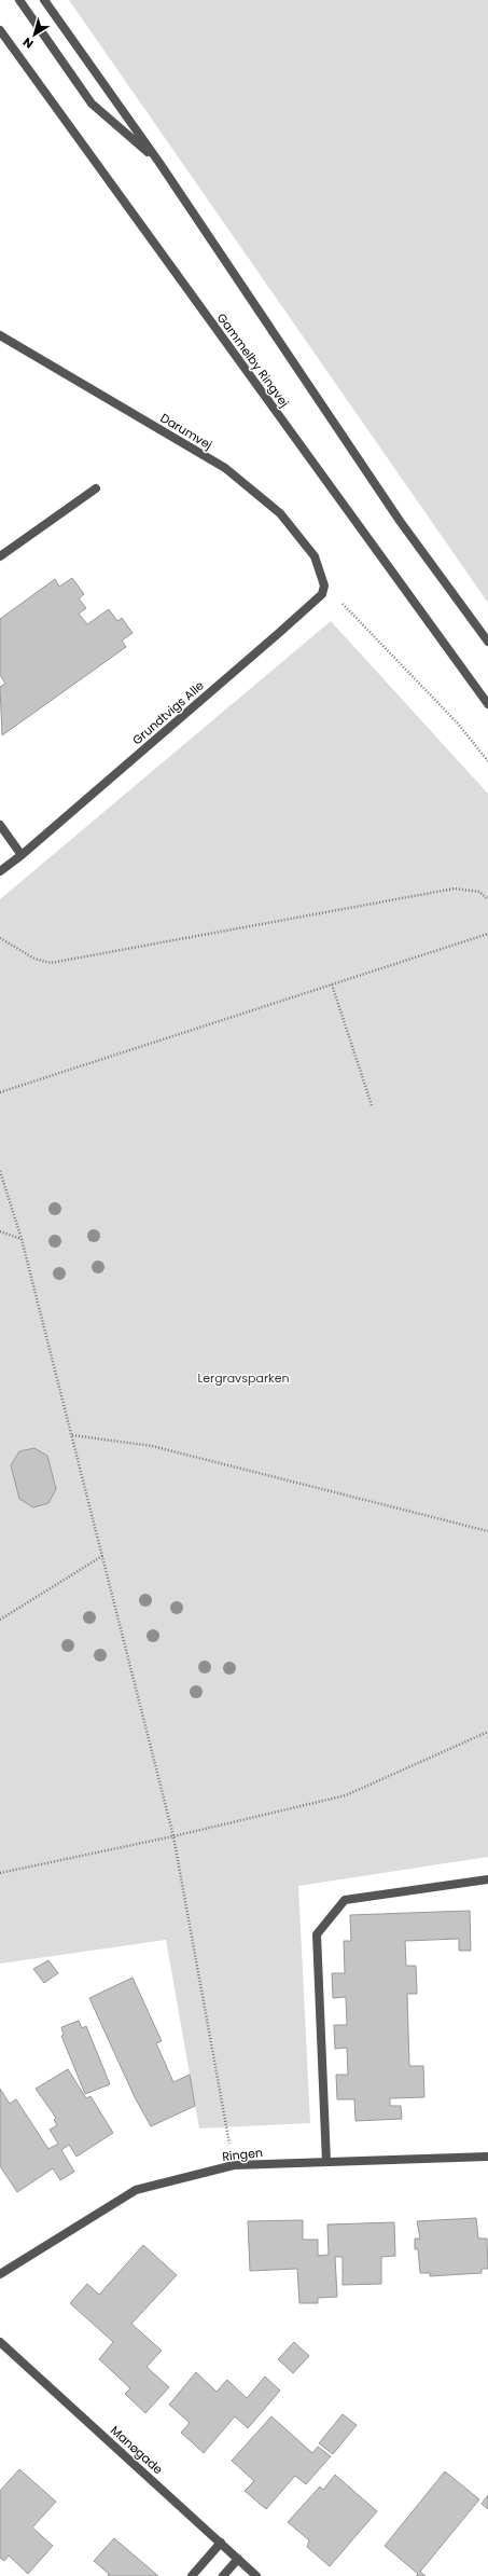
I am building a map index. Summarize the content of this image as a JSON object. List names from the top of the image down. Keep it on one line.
{"streets":{"street":["Gammelby Ringvej","Darumvej","Grundtvigs Alle","Ringen","Manøgade"]},"crossings":[["Darumvej","Grundtvigs Alle"]],"parks":["Lergravsparken"],"north":"bottom left"}
